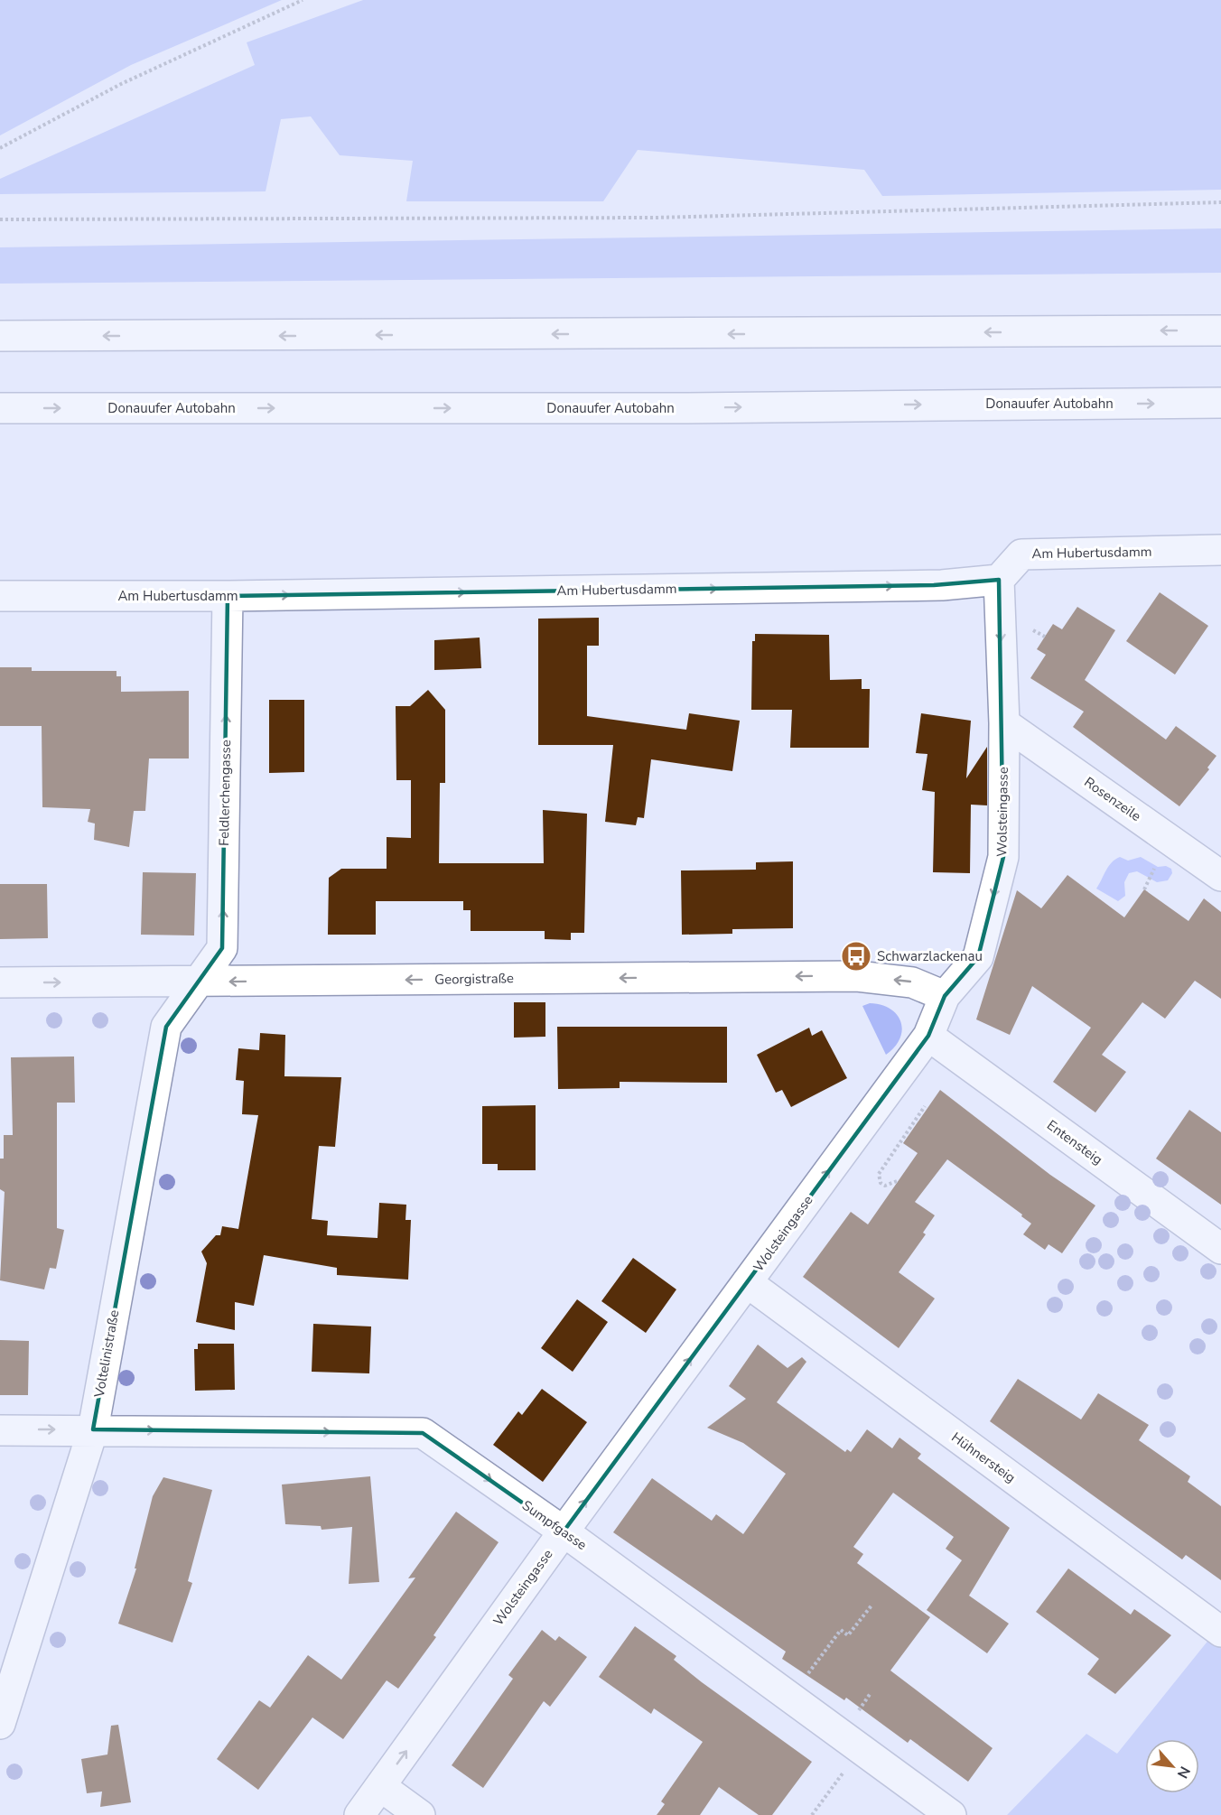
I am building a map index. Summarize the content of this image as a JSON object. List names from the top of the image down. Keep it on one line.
{"streets":{"main road":["Donauufer Autobahn","Am Hubertusdamm","Feldlerchengasse","Rosenzeile","Wolsteingasse","Georgistraße","Entensteig","Voltelinistraße","Hühnersteig","Sumpfgasse"]},"crossings":[["Am Hubertusdamm","Feldlerchengasse"],["Am Hubertusdamm","Wolsteingasse"],["Feldlerchengasse","Georgistraße"],["Feldlerchengasse","Voltelinistraße"],["Rosenzeile","Wolsteingasse"],["Wolsteingasse","Georgistraße"],["Wolsteingasse","Entensteig"],["Wolsteingasse","Hühnersteig"],["Wolsteingasse","Sumpfgasse"],["Georgistraße","Voltelinistraße"],["Voltelinistraße","Sumpfgasse"]],"one_way":["Feldlerchengasse","Sumpfgasse"],"places":{"bus stop":["Schwarzlackenau"]},"north":"bottom right"}
